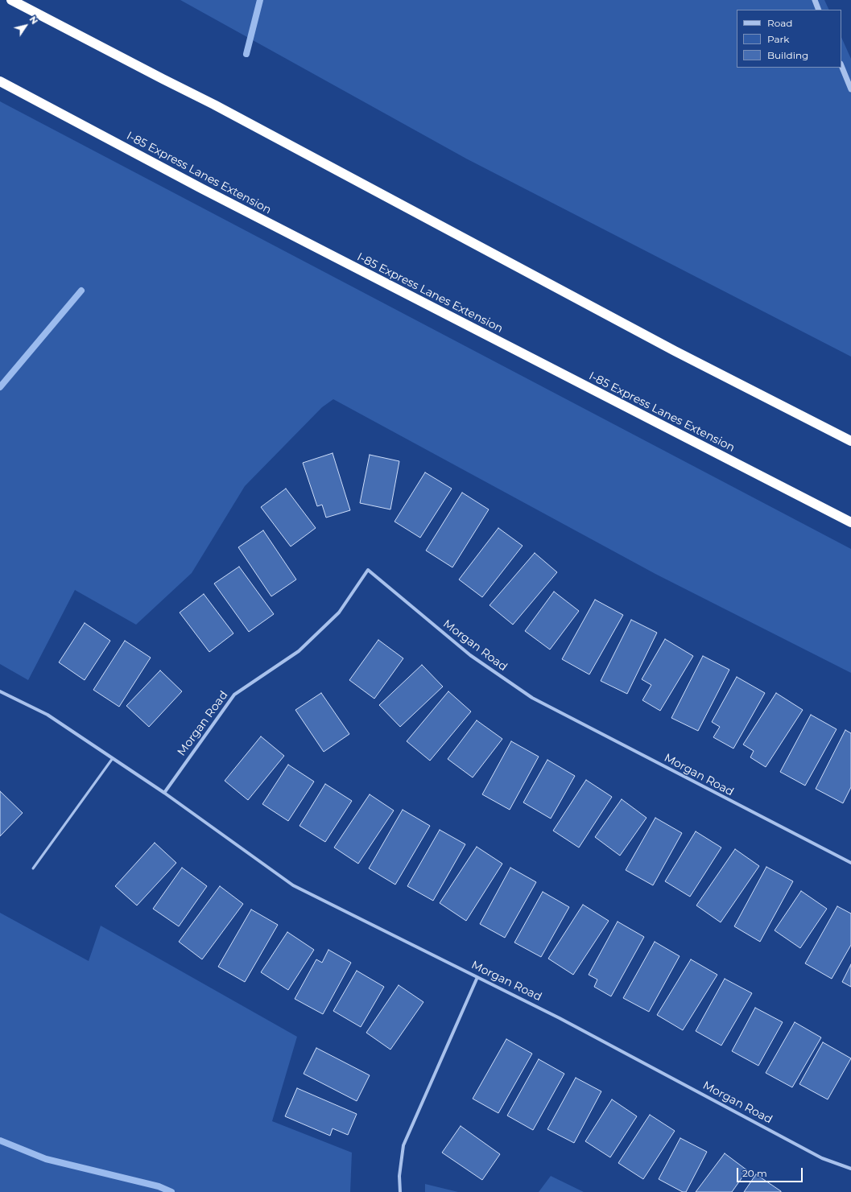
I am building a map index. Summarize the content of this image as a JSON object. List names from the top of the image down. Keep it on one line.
{"streets":{"highway":["I-85 Express Lanes Extension"],"street":["Morgan Road"]},"legend":["Road","Park","Building"],"scale_bar":"20 m","north":"top right"}
